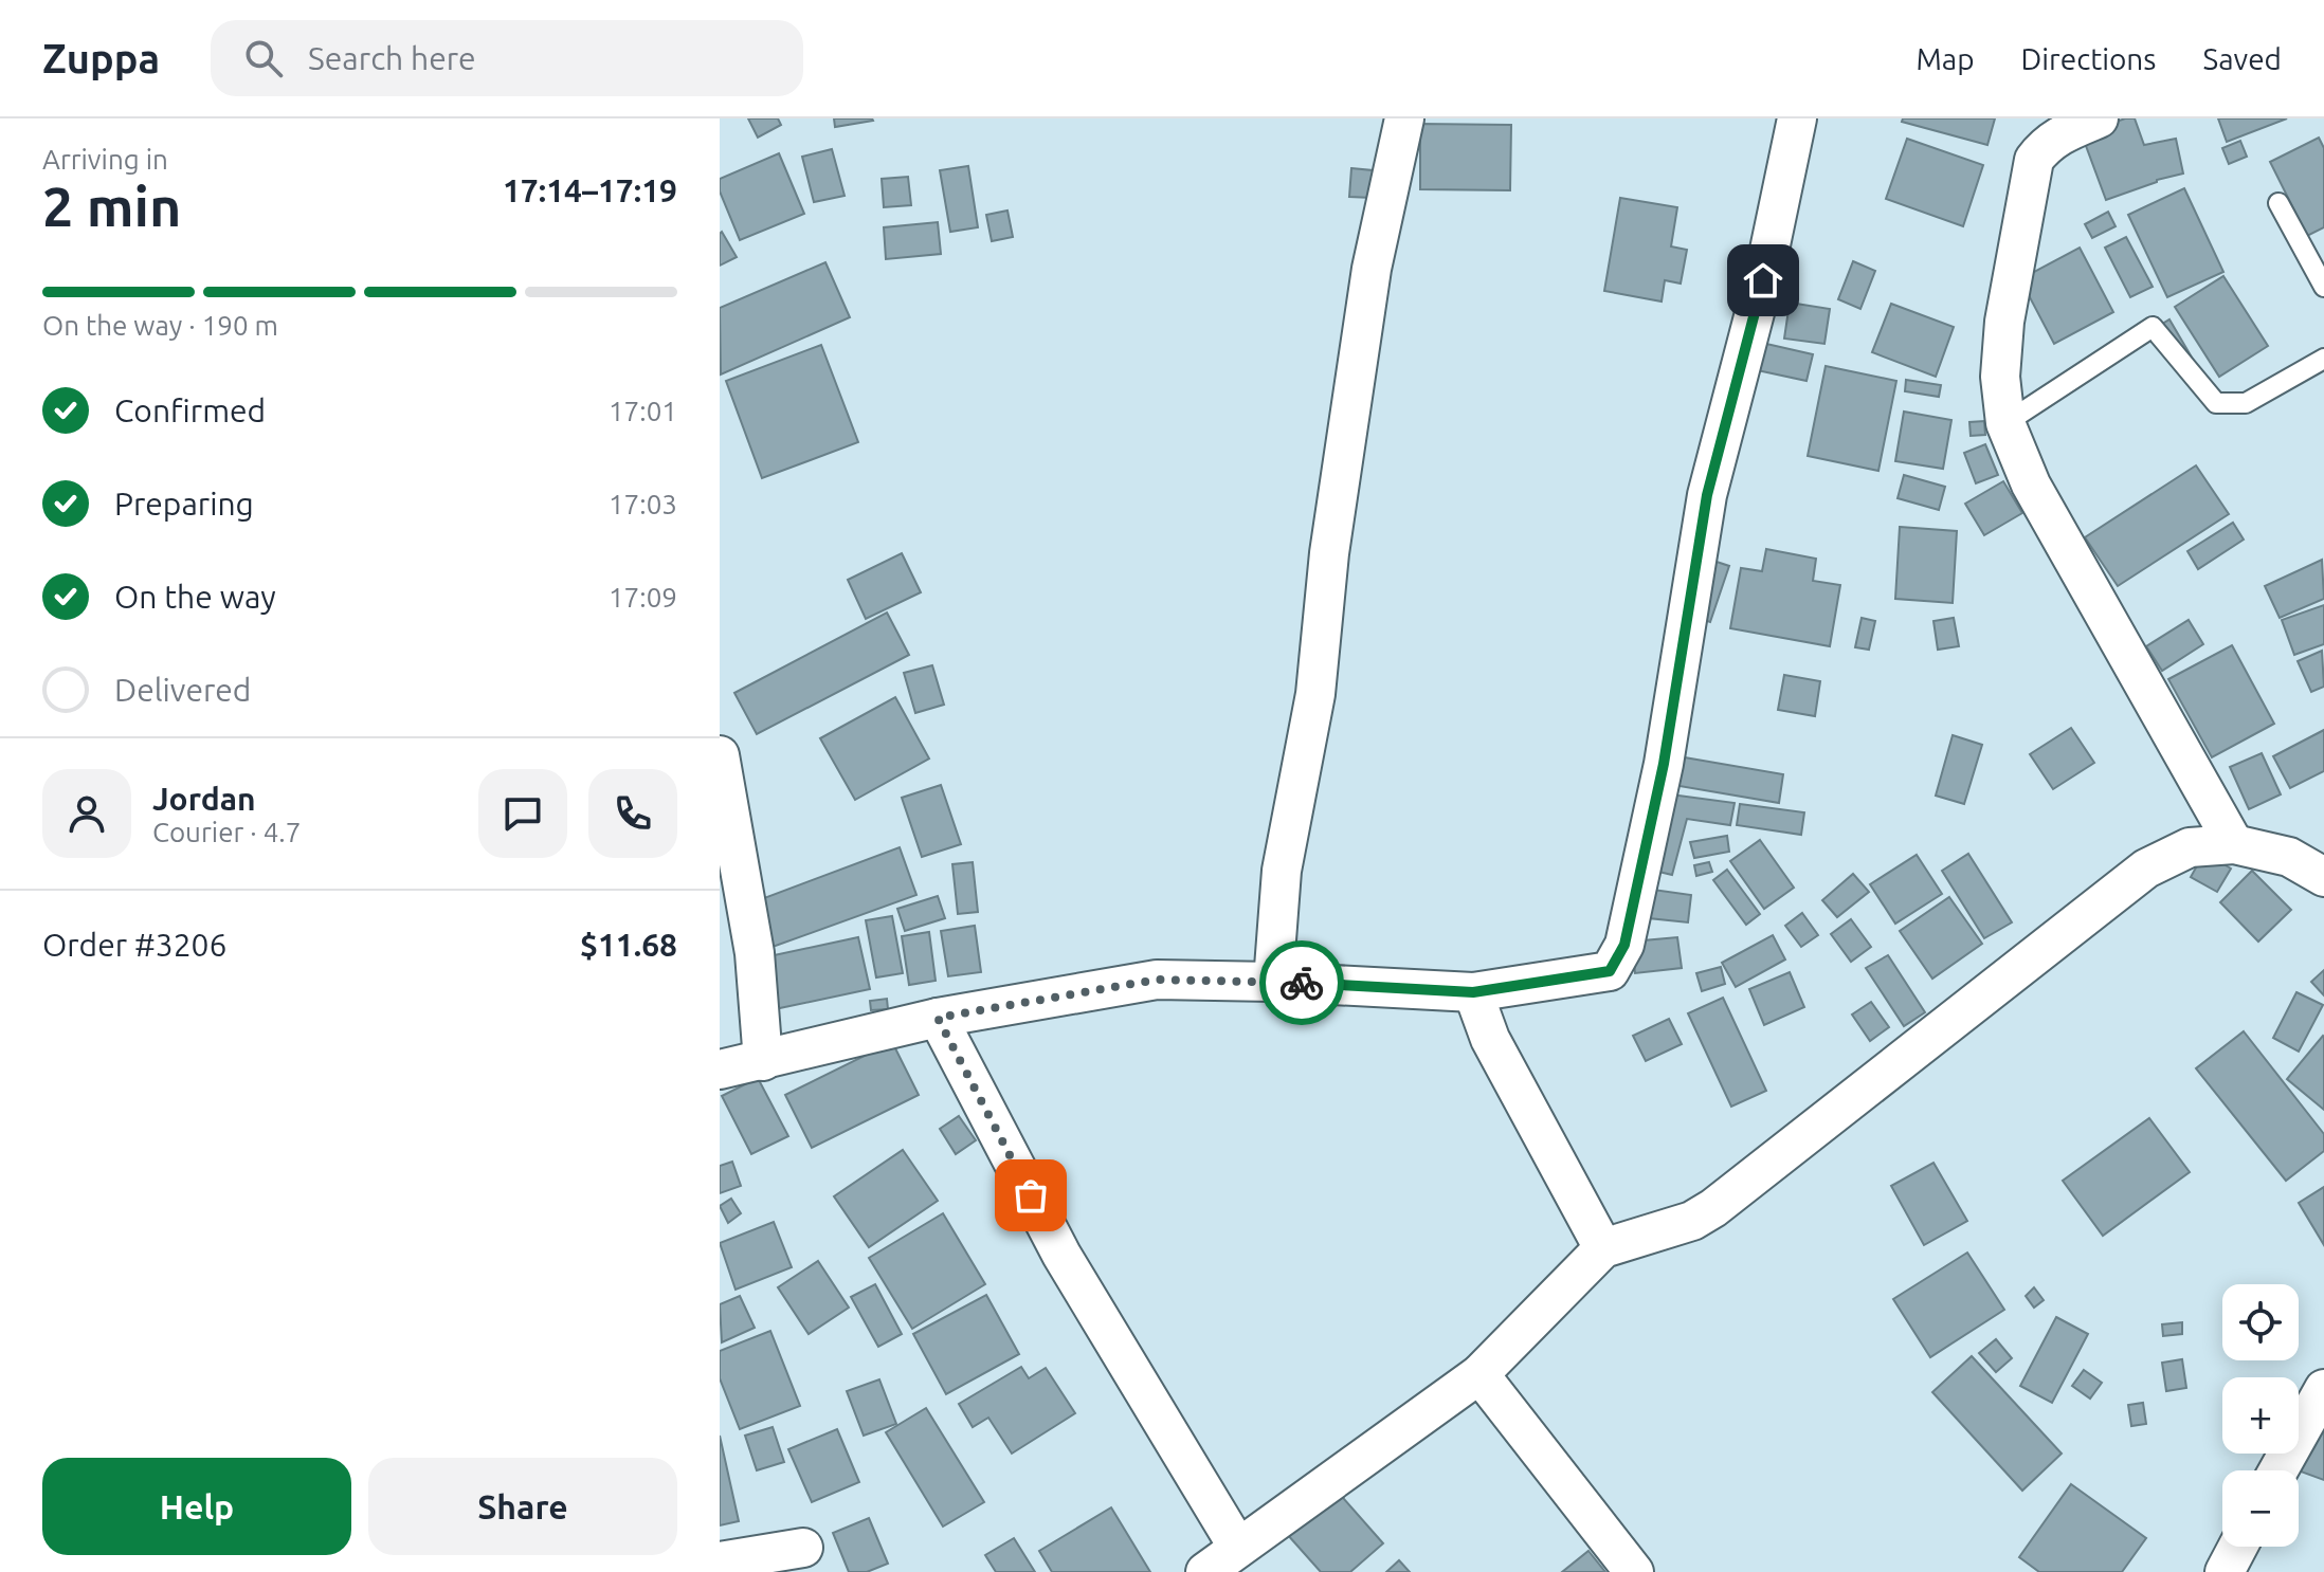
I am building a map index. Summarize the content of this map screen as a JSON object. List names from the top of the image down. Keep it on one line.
{"page":{"header":"Zuppa","search":"Search here","nav":["Map","Directions","Saved"],"heading":["2 min","Arriving in","17:14–17:19"],"panel":["Jordan","Courier · 4.7","Order #3206","$11.68"],"bar":"On the way · 190 m","list":[["Confirmed","17:01"],["Preparing","17:03"],["On the way","17:09"],"Delivered"],"map_buttons":["+","−"],"buttons":["Help","Share"]}}
